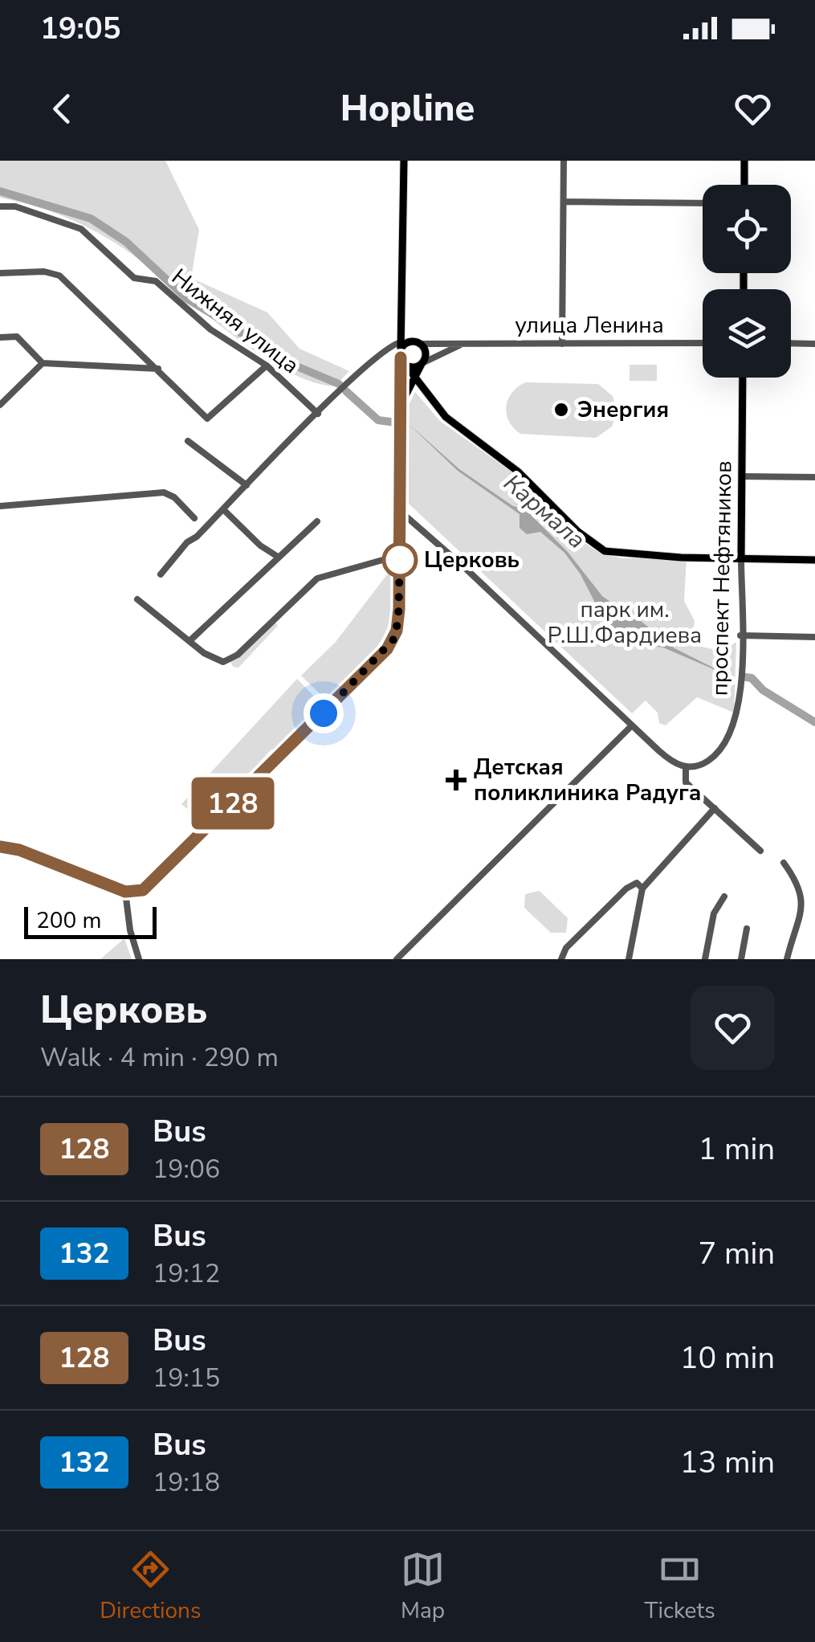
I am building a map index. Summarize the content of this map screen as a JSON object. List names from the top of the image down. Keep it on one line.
{"streets":{"main road":["проспект Нефтяников"],"street":["Нижняя улица","улица Ленина"]},"water":["Кармала"],"parks":["парк им. Р.Ш.Фардиева"],"places":{"other":["Энергия","Церковь"],"health":["Детская поликлиника Радуга"]},"lines":["bus line 128"],"scale_bar":"200 m","page":{"status":"19:05","header":"Hopline","on_map":"128","scale":"200 m","heading":["Церковь","Walk · 4 min · 290 m"],"list":[{"mark":"128","name":"Bus","note":"19:06","value":"1 min"},{"mark":"132","name":"Bus","note":"19:12","value":"7 min"},{"mark":"128","name":"Bus","note":"19:15","value":"10 min"},{"mark":"132","name":"Bus","note":"19:18","value":"13 min"}],"tabs":["Directions","Map","Tickets"]}}
